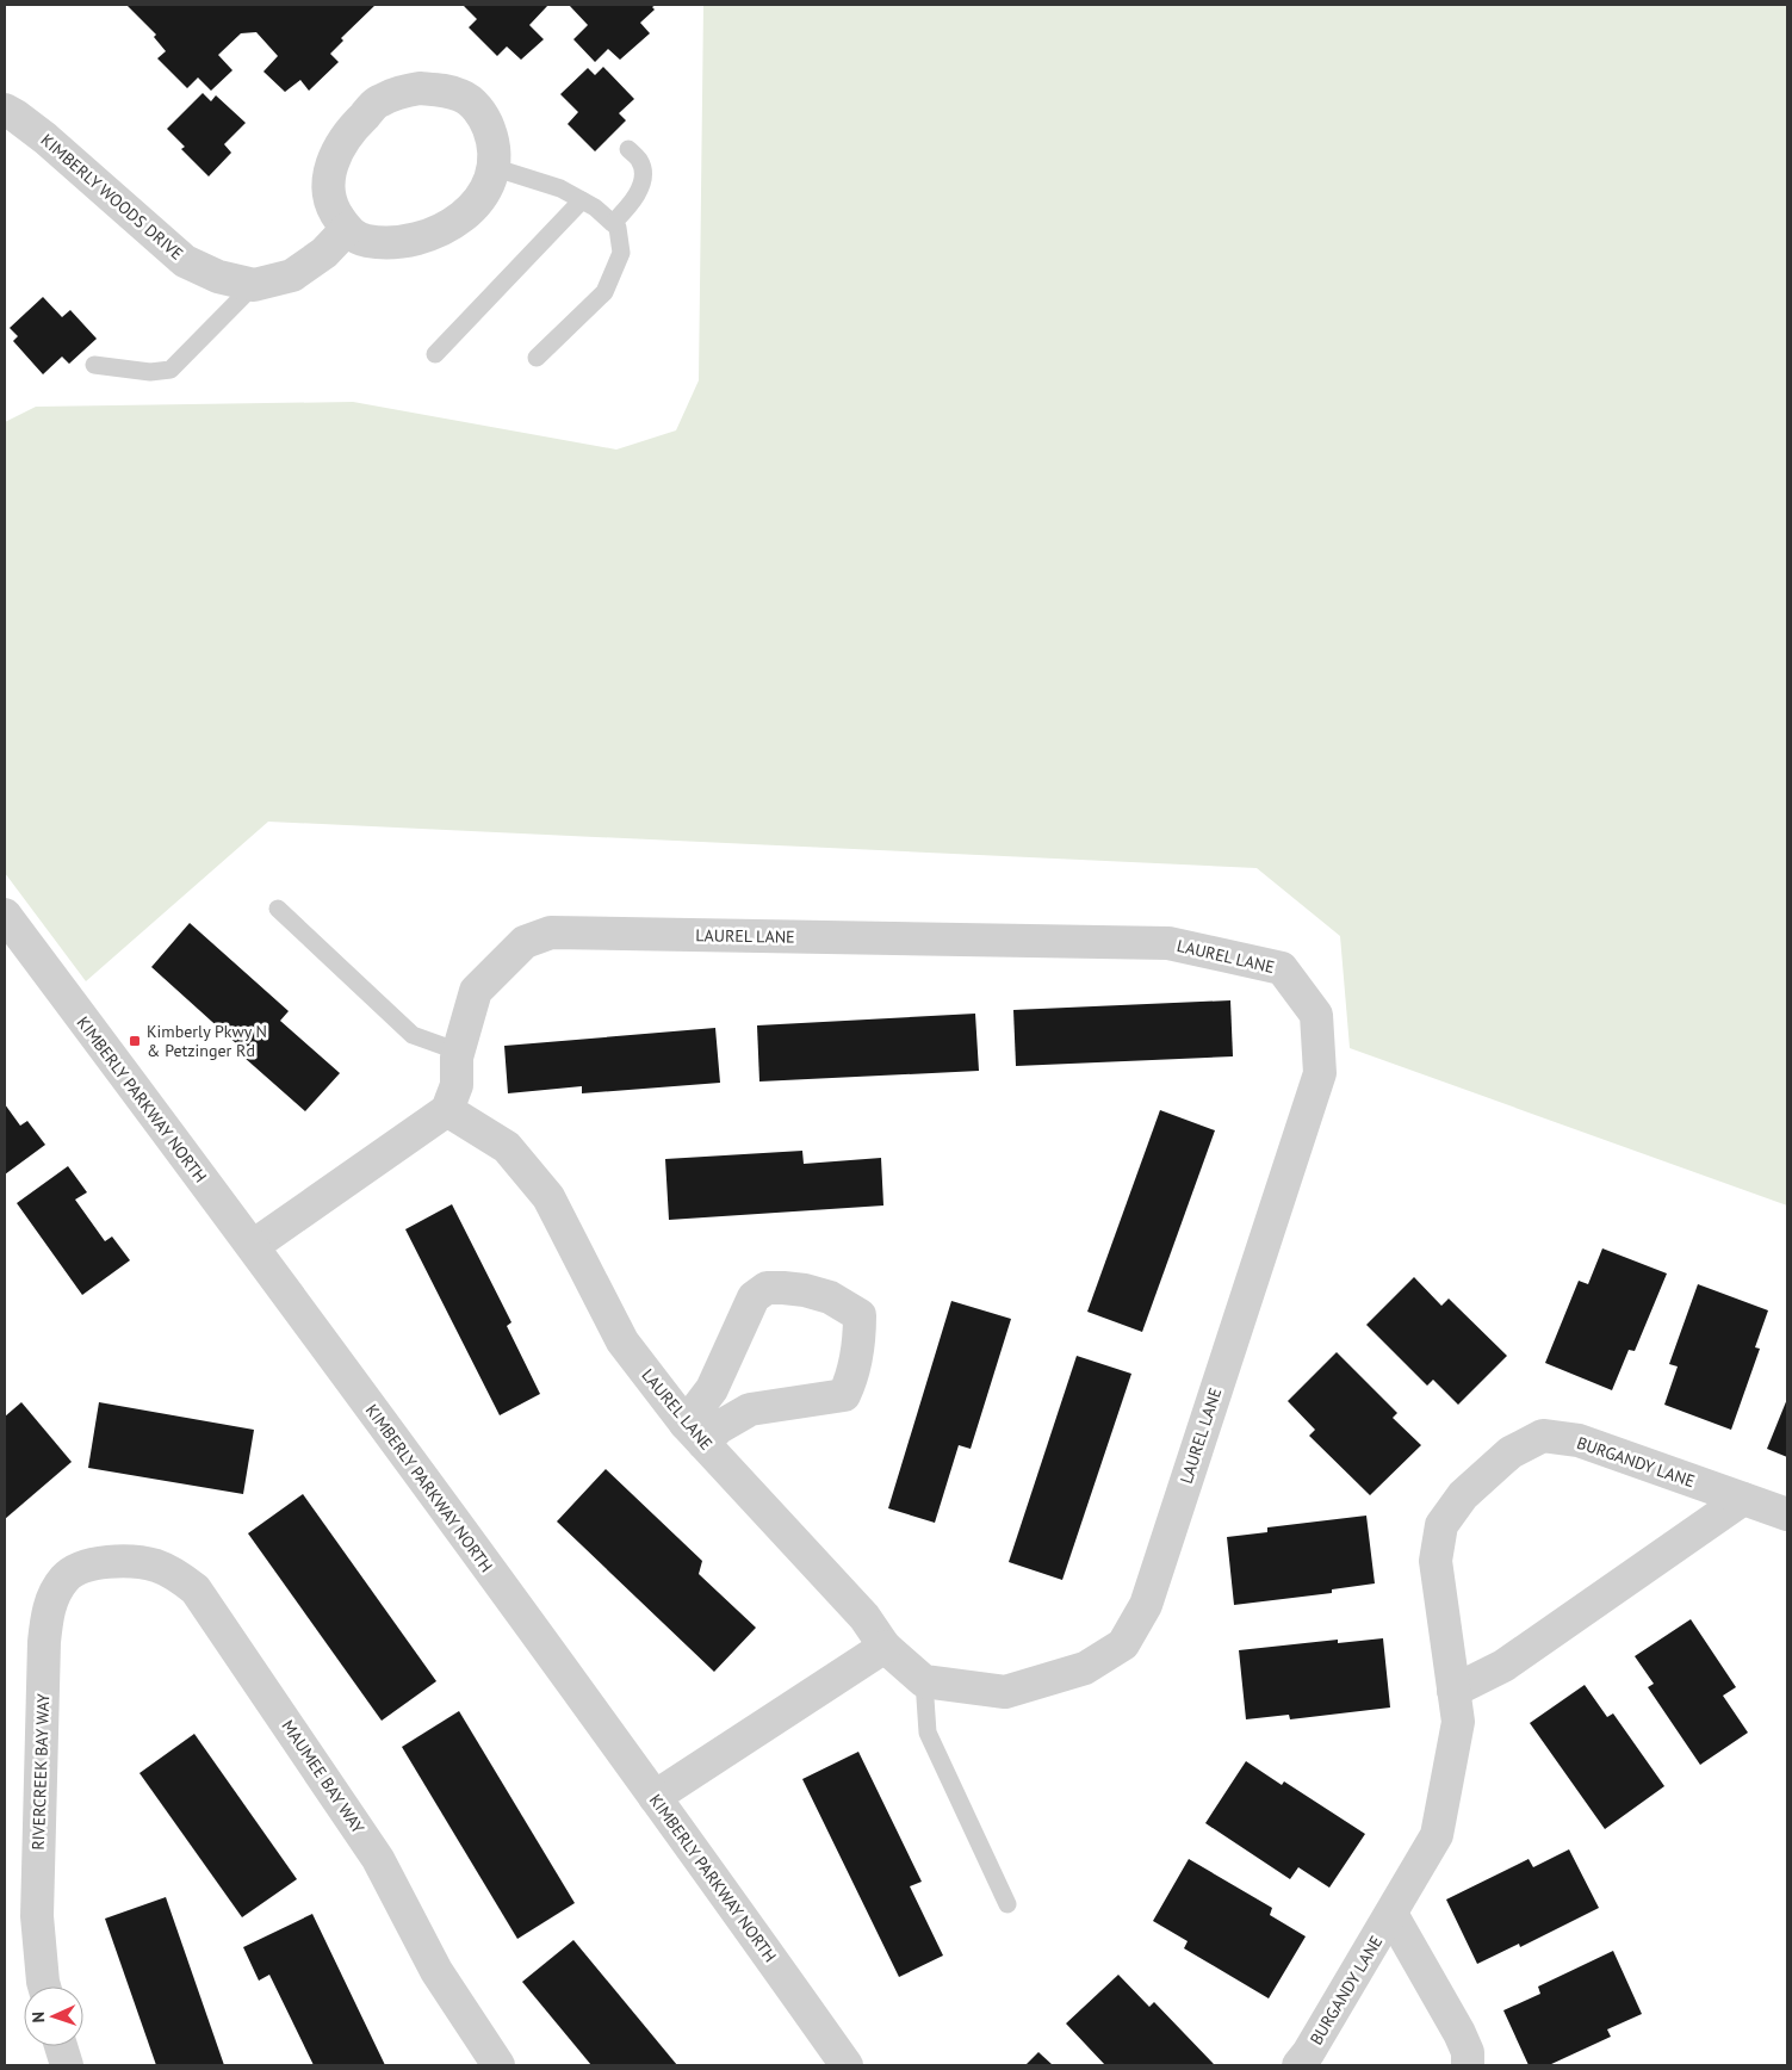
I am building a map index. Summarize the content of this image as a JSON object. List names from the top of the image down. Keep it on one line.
{"streets":{"street":["KIMBERLY WOODS DRIVE","LAUREL LANE","KIMBERLY PARKWAY NORTH","BURGANDY LANE","RIVERCREEK BAY WAY","MAUMEE BAY WAY"]},"crossings":[["RIVERCREEK BAY WAY","MAUMEE BAY WAY"]],"places":{"transit":["Kimberly Pkwy N & Petzinger Rd"]},"north":"left"}
